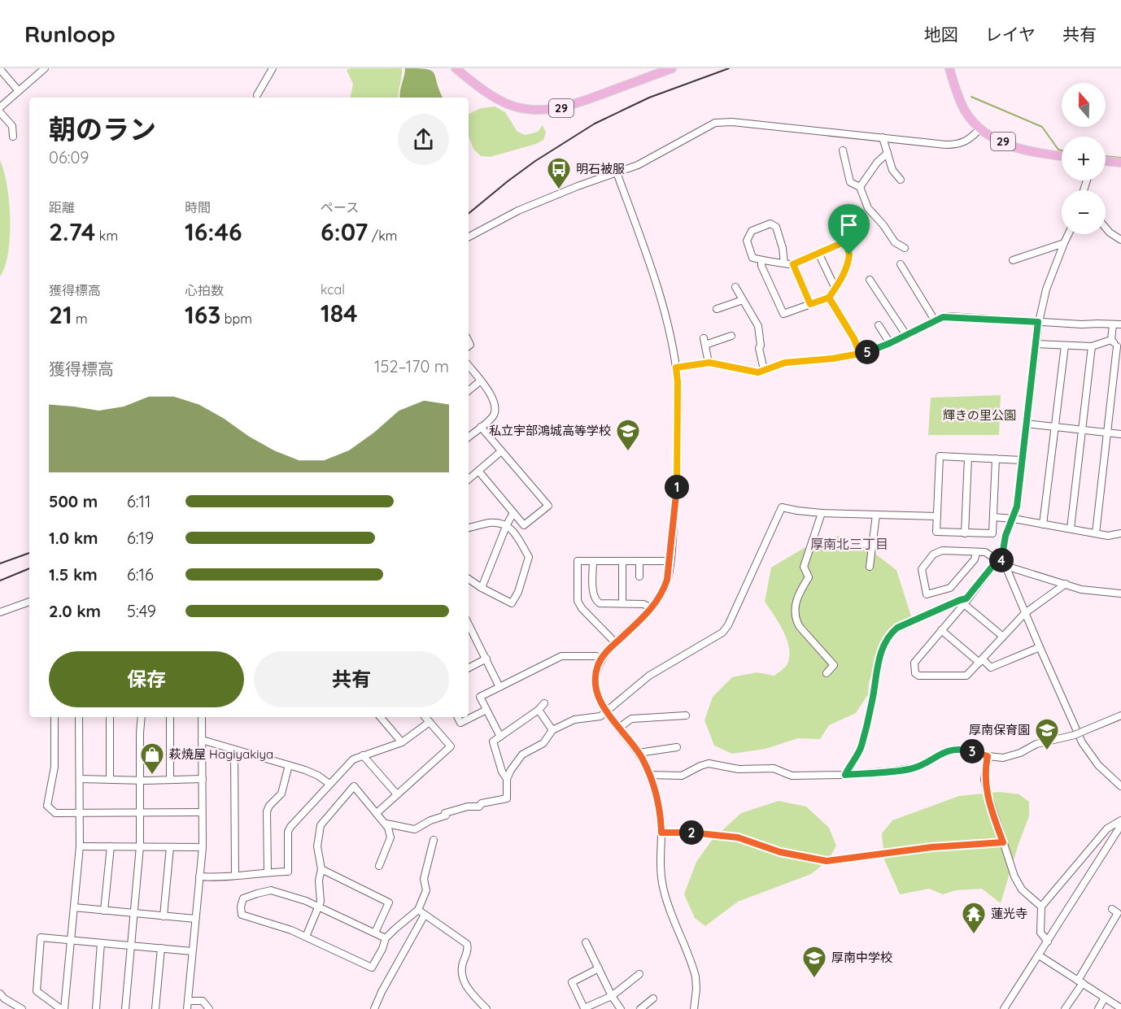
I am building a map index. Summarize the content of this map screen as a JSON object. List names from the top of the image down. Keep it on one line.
{"streets":{"main road":["29"]},"districts":["厚南北三丁目"],"parks":["輝きの里公園"],"places":{"bus stop":["明石被服"],"school or university":["私立宇部鴻城高等学校","厚南保育園","厚南中学校"],"shop":["萩焼屋 Hagiyakiya"],"temple":["蓮光寺"]},"north":"top","page":{"header":"Runloop","nav":["地図","レイヤ","共有"],"map_buttons":["+","−"],"heading":["朝のラン","06:09"],"stats":[["距離","2.74 km"],["時間","16:46"],["ペース","6:07 /km"],["獲得標高","21 m"],["心拍数","163 bpm"],["kcal","184"]],"pins":["5","1","4","3","2"],"chart":["獲得標高","152–170 m"],"list":[{"name":"500 m","note":"6:11"},{"name":"1.0 km","note":"6:19"},{"name":"1.5 km","note":"6:16"},{"name":"2.0 km","note":"5:49"}],"buttons":["保存","共有"]}}
